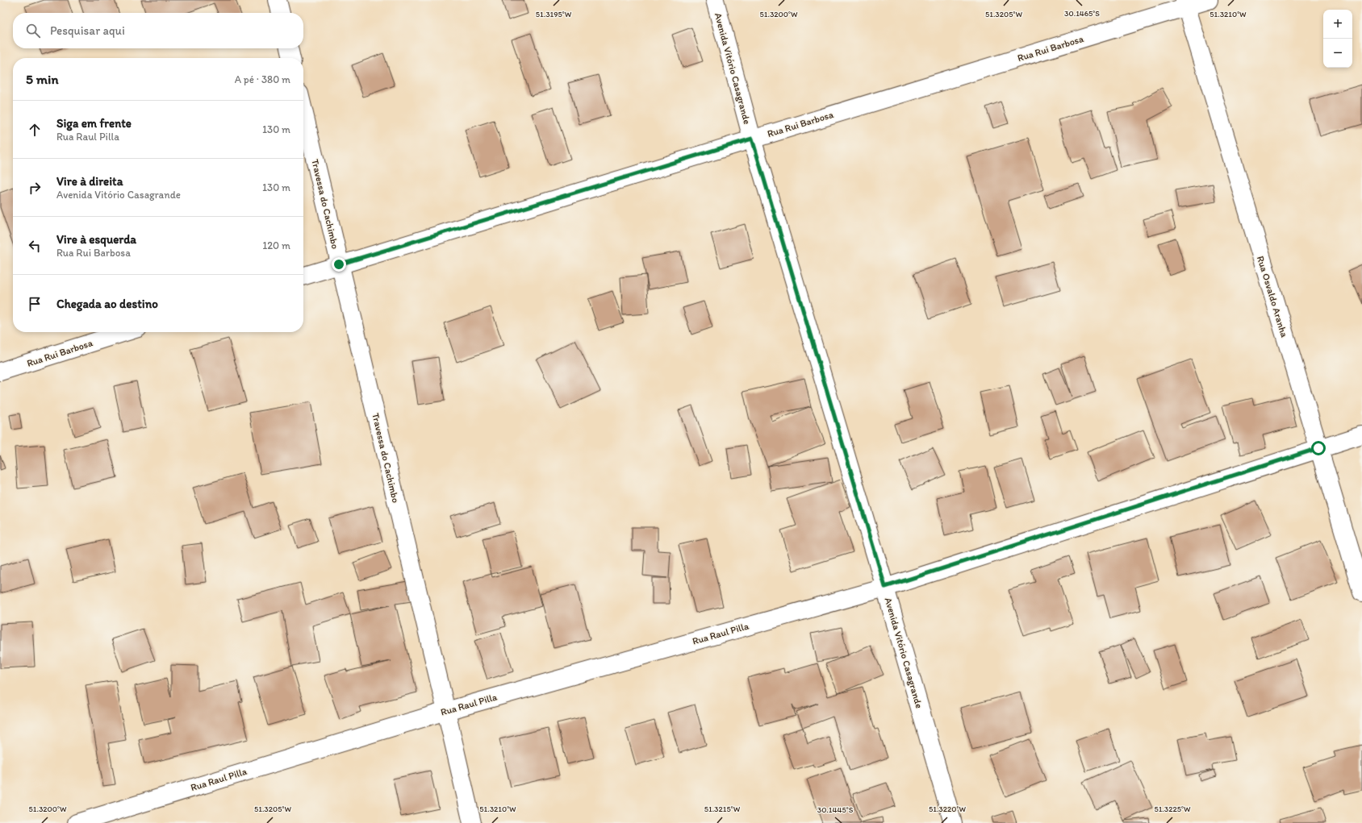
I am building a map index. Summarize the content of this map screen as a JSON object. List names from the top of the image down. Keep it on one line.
{"streets":{"street":["Rua Rui Barbosa","Avenida Vitório Casagrande","Travessa do Cachimbo","Rua Osvaldo Aranha","Rua Raul Pilla"]},"crossings":[["Rua Rui Barbosa","Avenida Vitório Casagrande"],["Rua Rui Barbosa","Travessa do Cachimbo"],["Rua Rui Barbosa","Rua Osvaldo Aranha"],["Avenida Vitório Casagrande","Rua Raul Pilla"],["Travessa do Cachimbo","Rua Raul Pilla"],["Rua Osvaldo Aranha","Rua Raul Pilla"]],"page":{"map_buttons":["+","−"],"search":"Pesquisar aqui","heading":["5 min","A pé · 380 m"],"list":[["Siga em frente","Rua Raul Pilla","130 m"],["Vire à direita","Avenida Vitório Casagrande","130 m"],["Vire à esquerda","Rua Rui Barbosa","120 m"],"Chegada ao destino"]},"coordinates":["30.1465°S","51.3195°W","51.3200°W","51.3205°W","51.3210°W","51.3215°W","51.3220°W","51.3225°W","30.1445°S"]}
